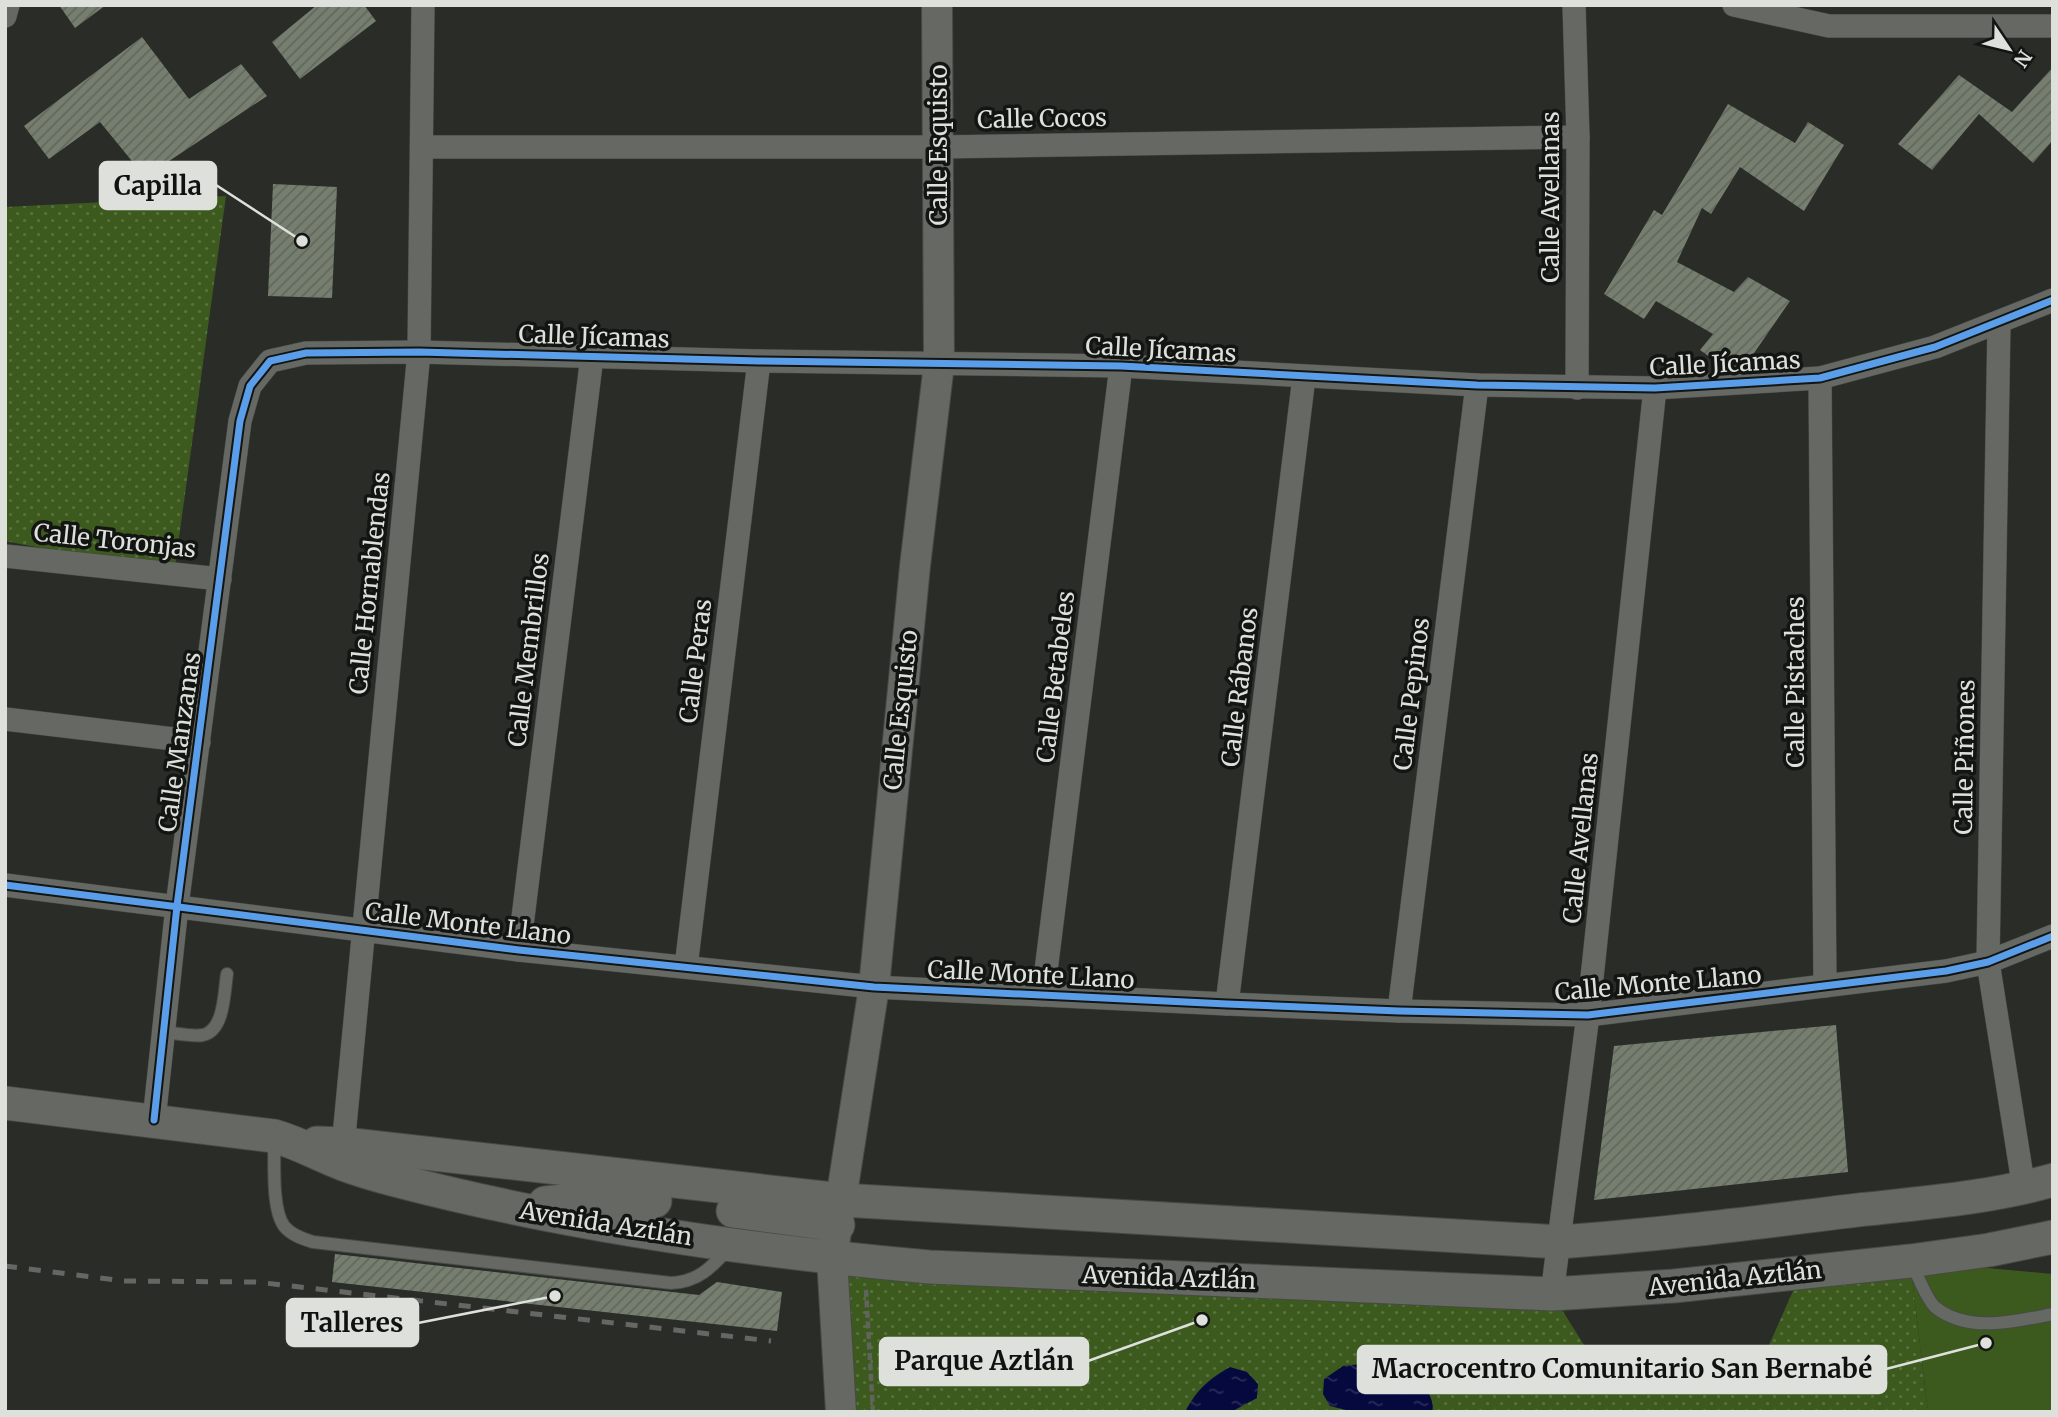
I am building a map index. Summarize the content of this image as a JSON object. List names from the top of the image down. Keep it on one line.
{"streets":{"main road":["Avenida Aztlán"],"street":["Calle Cocos","Calle Esquisto","Calle Avellanas","Calle Jícamas","Calle Toronjas","Calle Hornablendas","Calle Membrillos","Calle Peras","Calle Betabeles","Calle Pistaches","Calle Rábanos","Calle Pepinos","Calle Manzanas","Calle Piñones","Calle Monte Llano"]},"crossings":[["Calle Cocos","Calle Esquisto"],["Calle Cocos","Calle Avellanas"],["Calle Cocos","Calle Hornablendas"],["Calle Esquisto","Calle Jícamas"],["Calle Esquisto","Calle Monte Llano"],["Calle Esquisto","Avenida Aztlán"],["Calle Avellanas","Calle Jícamas"],["Calle Avellanas","Calle Monte Llano"],["Calle Avellanas","Avenida Aztlán"],["Calle Jícamas","Calle Hornablendas"],["Calle Jícamas","Calle Membrillos"],["Calle Jícamas","Calle Peras"],["Calle Jícamas","Calle Betabeles"],["Calle Jícamas","Calle Pistaches"],["Calle Jícamas","Calle Rábanos"],["Calle Jícamas","Calle Pepinos"],["Calle Jícamas","Calle Manzanas"],["Calle Jícamas","Calle Piñones"],["Calle Toronjas","Calle Manzanas"],["Calle Hornablendas","Calle Monte Llano"],["Calle Hornablendas","Avenida Aztlán"],["Calle Membrillos","Calle Monte Llano"],["Calle Peras","Calle Monte Llano"],["Calle Betabeles","Calle Monte Llano"],["Calle Pistaches","Calle Monte Llano"],["Calle Rábanos","Calle Monte Llano"],["Calle Pepinos","Calle Monte Llano"],["Calle Manzanas","Calle Monte Llano"],["Calle Manzanas","Avenida Aztlán"],["Calle Piñones","Calle Monte Llano"],["Calle Piñones","Avenida Aztlán"]],"places":["Capilla","Talleres","Parque Aztlán","Macrocentro Comunitario San Bernabé"],"north":"bottom right"}
